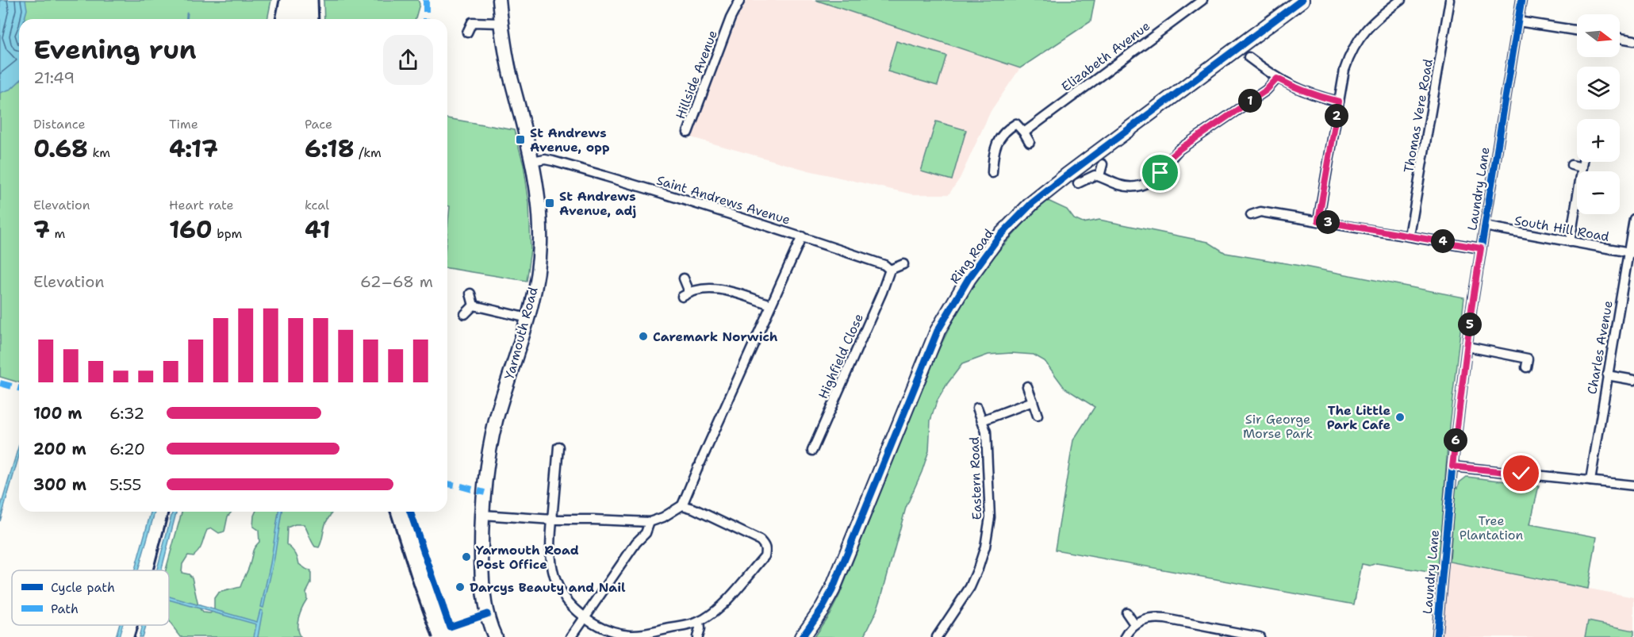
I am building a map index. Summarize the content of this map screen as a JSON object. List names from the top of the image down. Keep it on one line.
{"streets":{"highway":["Ring Road"],"main road":["Yarmouth Road"],"street":["Elizabeth Avenue","Hillside Avenue","Thomas Vere Road","Laundry Lane","Saint Andrews Avenue","South Hill Road","Charles Avenue","Highfield Close","Eastern Road"]},"crossings":[["Laundry Lane","South Hill Road"],["Saint Andrews Avenue","Yarmouth Road"],["Saint Andrews Avenue","Highfield Close"],["South Hill Road","Charles Avenue"]],"parks":["Sir George Morse Park","Tree Plantation"],"places":{"transit":["St Andrews Avenue, opp","St Andrews Avenue, adj"],"other":["Caremark Norwich","The Little Park Cafe","Yarmouth Road Post Office","Darcys Beauty and Nail"]},"legend":["Cycle path","Path"],"north":"right","page":{"map_buttons":["+","−"],"heading":["Evening run","21:49"],"pins":["1","2","3","4","5","6"],"stats":[["Distance","0.68 km"],["Time","4:17"],["Pace","6:18 /km"],["Elevation","7 m"],["Heart rate","160 bpm"],["kcal","41"]],"chart":["Elevation","62–68 m"],"list":[{"name":"100 m","note":"6:32"},{"name":"200 m","note":"6:20"},{"name":"300 m","note":"5:55"}]}}
